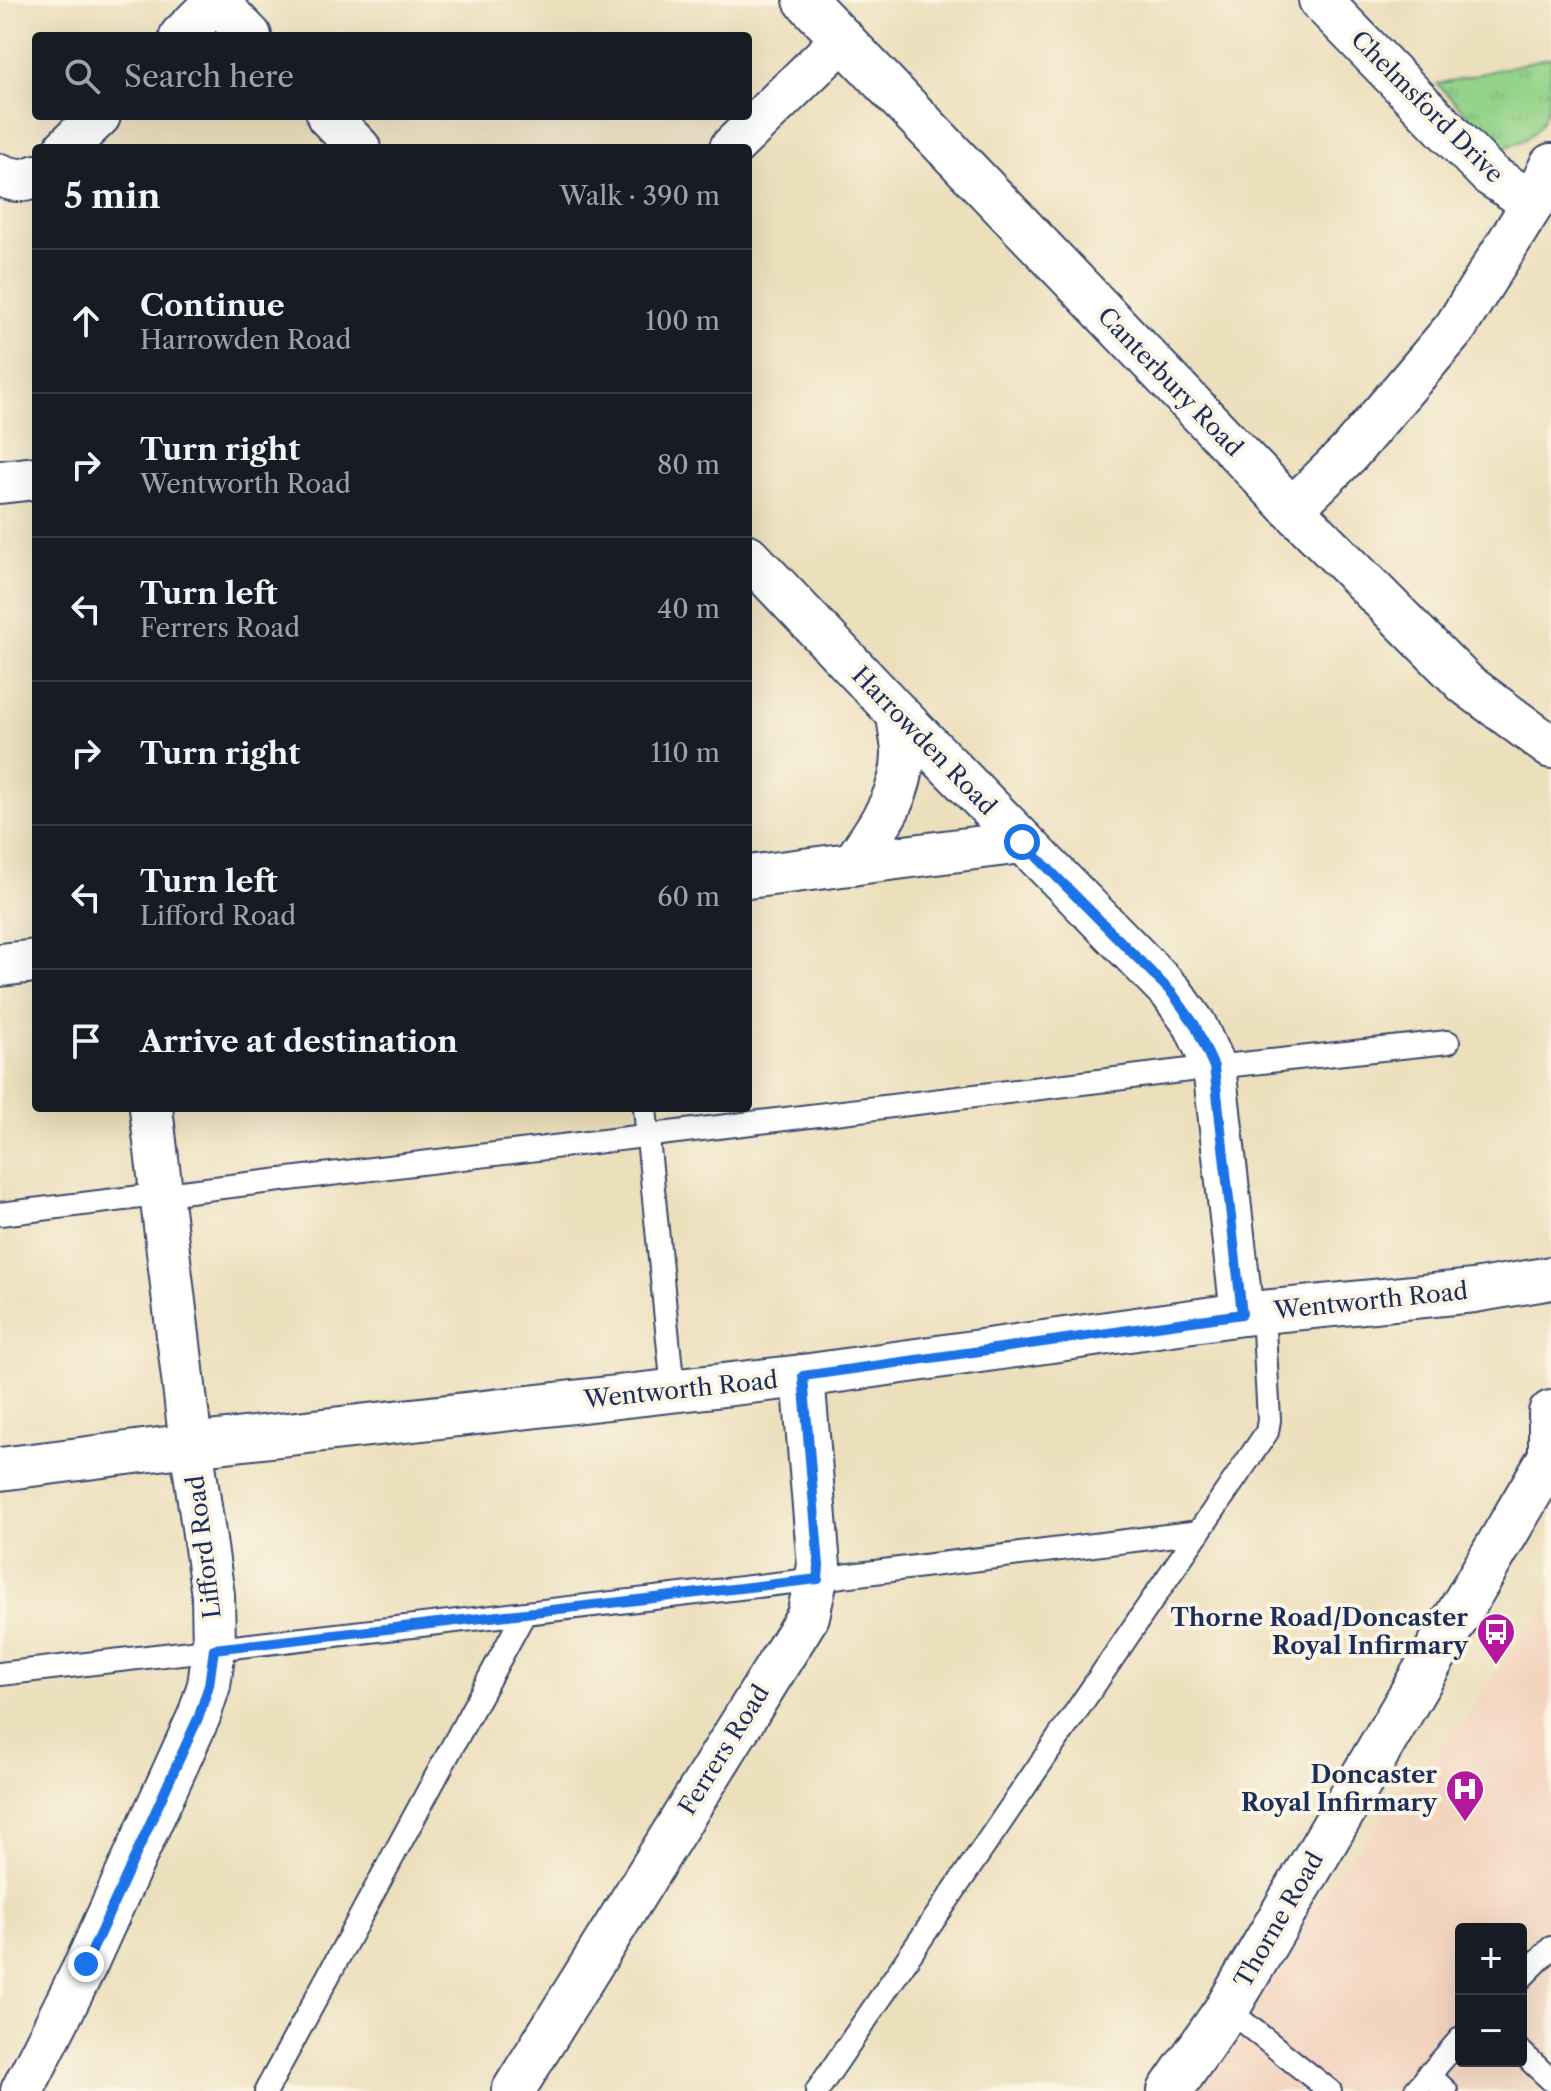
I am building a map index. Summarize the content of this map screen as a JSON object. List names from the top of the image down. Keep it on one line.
{"streets":{"street":["Chelmsford Drive","Canterbury Road","Harrowden Road","Wentworth Road","Lifford Road","Ferrers Road","Thorne Road"]},"crossings":[["Harrowden Road","Wentworth Road"],["Wentworth Road","Lifford Road"],["Wentworth Road","Ferrers Road"]],"places":{"bus stop":["Thorne Road/Doncaster Royal Infirmary"],"hospital":["Doncaster Royal Infirmary"]},"page":{"search":"Search here","heading":["5 min","Walk · 390 m"],"list":[["Continue","Harrowden Road","100 m"],["Turn right","Wentworth Road","80 m"],["Turn left","Ferrers Road","40 m"],["Turn right","110 m"],["Turn left","Lifford Road","60 m"],"Arrive at destination"],"map_buttons":["+","−"]}}
